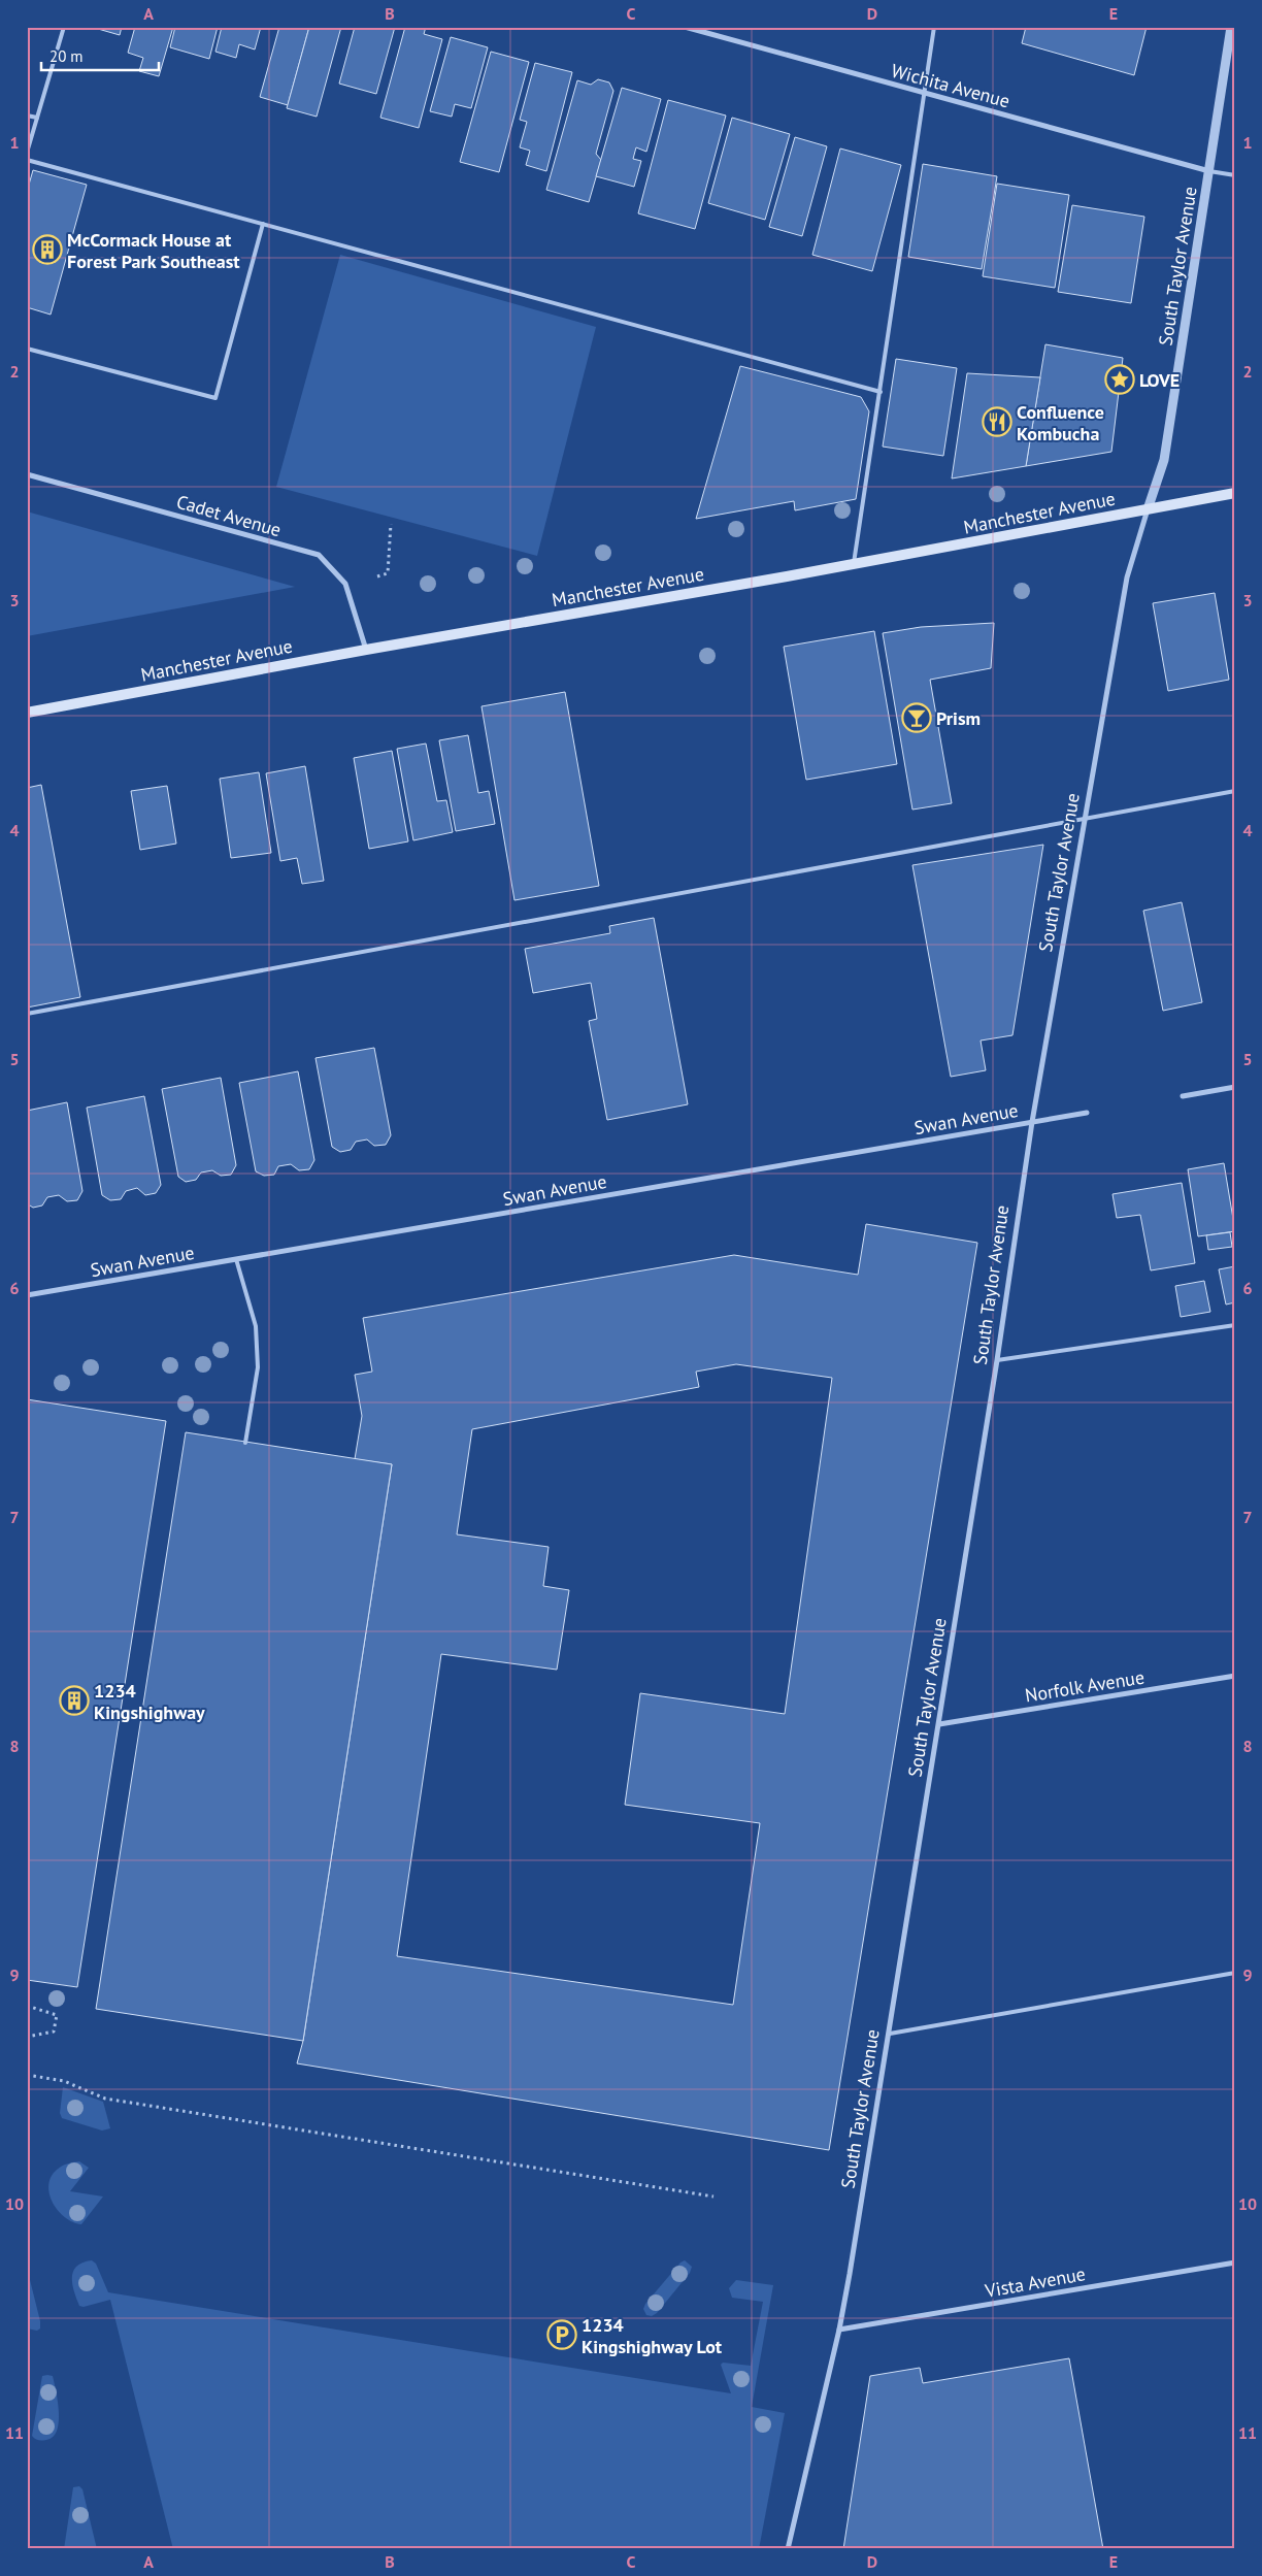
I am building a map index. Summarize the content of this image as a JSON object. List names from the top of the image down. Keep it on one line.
{"streets":{"main road":["Manchester Avenue"],"street":["Wichita Avenue","South Taylor Avenue","Cadet Avenue","Swan Avenue","Norfolk Avenue","Vista Avenue"]},"crossings":[["Wichita Avenue","South Taylor Avenue"],["South Taylor Avenue","Manchester Avenue"],["South Taylor Avenue","Swan Avenue"],["South Taylor Avenue","Norfolk Avenue"],["South Taylor Avenue","Vista Avenue"],["Manchester Avenue","Cadet Avenue"]],"places":{"building":["McCormack House at Forest Park Southeast","1234 Kingshighway"],"place":["LOVE"],"restaurant":["Confluence Kombucha"],"bar":["Prism"],"parking":["1234 Kingshighway Lot"]},"scale_bar":"20 m","grid":{"columns":["A","B","C","D","E"],"rows":["1","2","3","4","5","6","7","8","9","10","11"]}}
